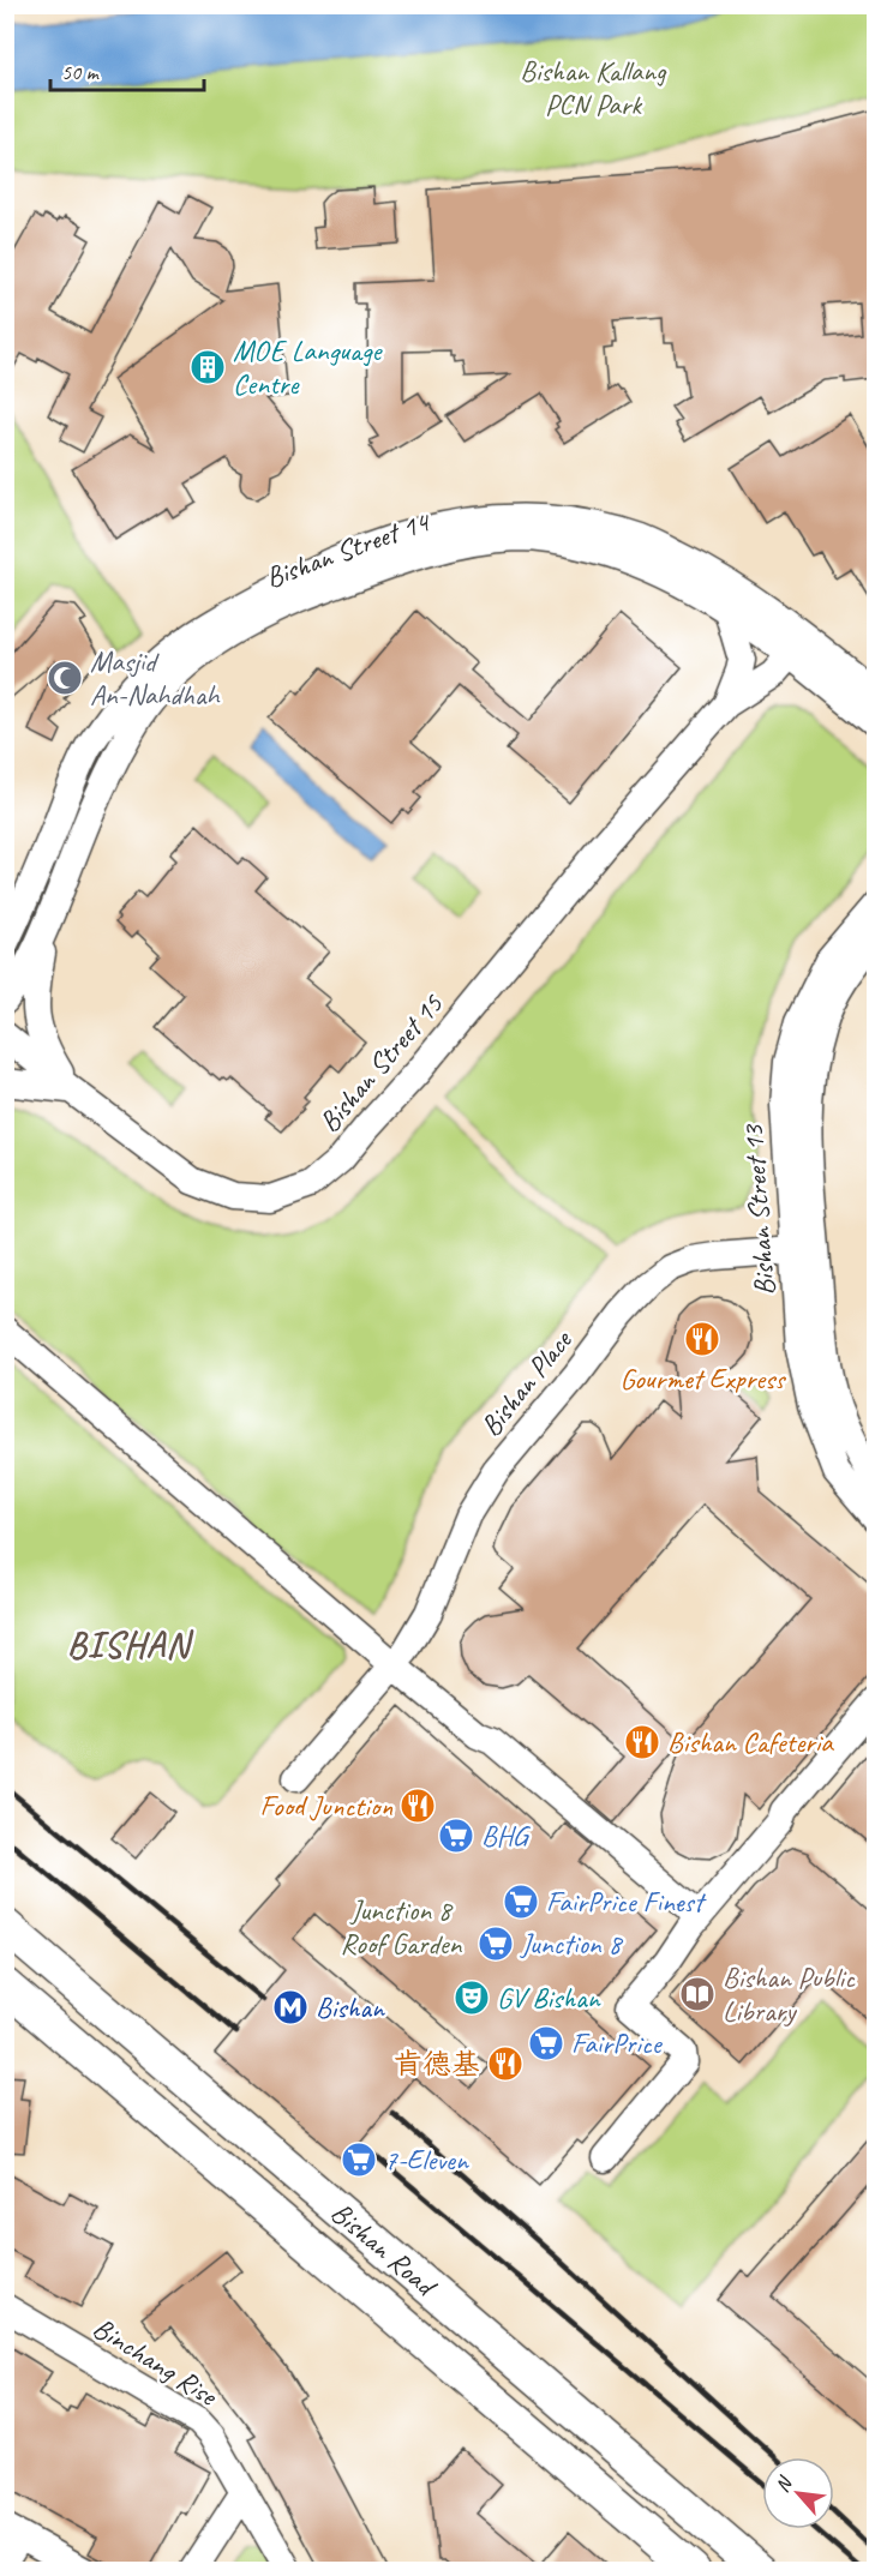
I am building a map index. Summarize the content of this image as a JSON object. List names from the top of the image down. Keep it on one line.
{"streets":{"main road":["Bishan Road"],"street":["Bishan Street 14","Bishan Street 15","Bishan Street 13","Bishan Place","Binchang Rise"]},"crossings":[["Bishan Street 14","Bishan Street 15"],["Bishan Street 13","Bishan Place"]],"districts":["BISHAN"],"parks":["Bishan Kallang PCN Park","Junction 8 Roof Garden"],"places":{"building":["MOE Language Centre"],"mosque":["Masjid An-Nahdhah"],"restaurant":["Gourmet Express","Bishan Cafeteria","Food Junction","肯德基"],"supermarket":["BHG","FairPrice Finest","Junction 8","FairPrice","7-Eleven"],"library":["Bishan Public Library"],"theatre":["GV Bishan"],"metro station":["Bishan"]},"scale_bar":"50 m","north":"top left"}
